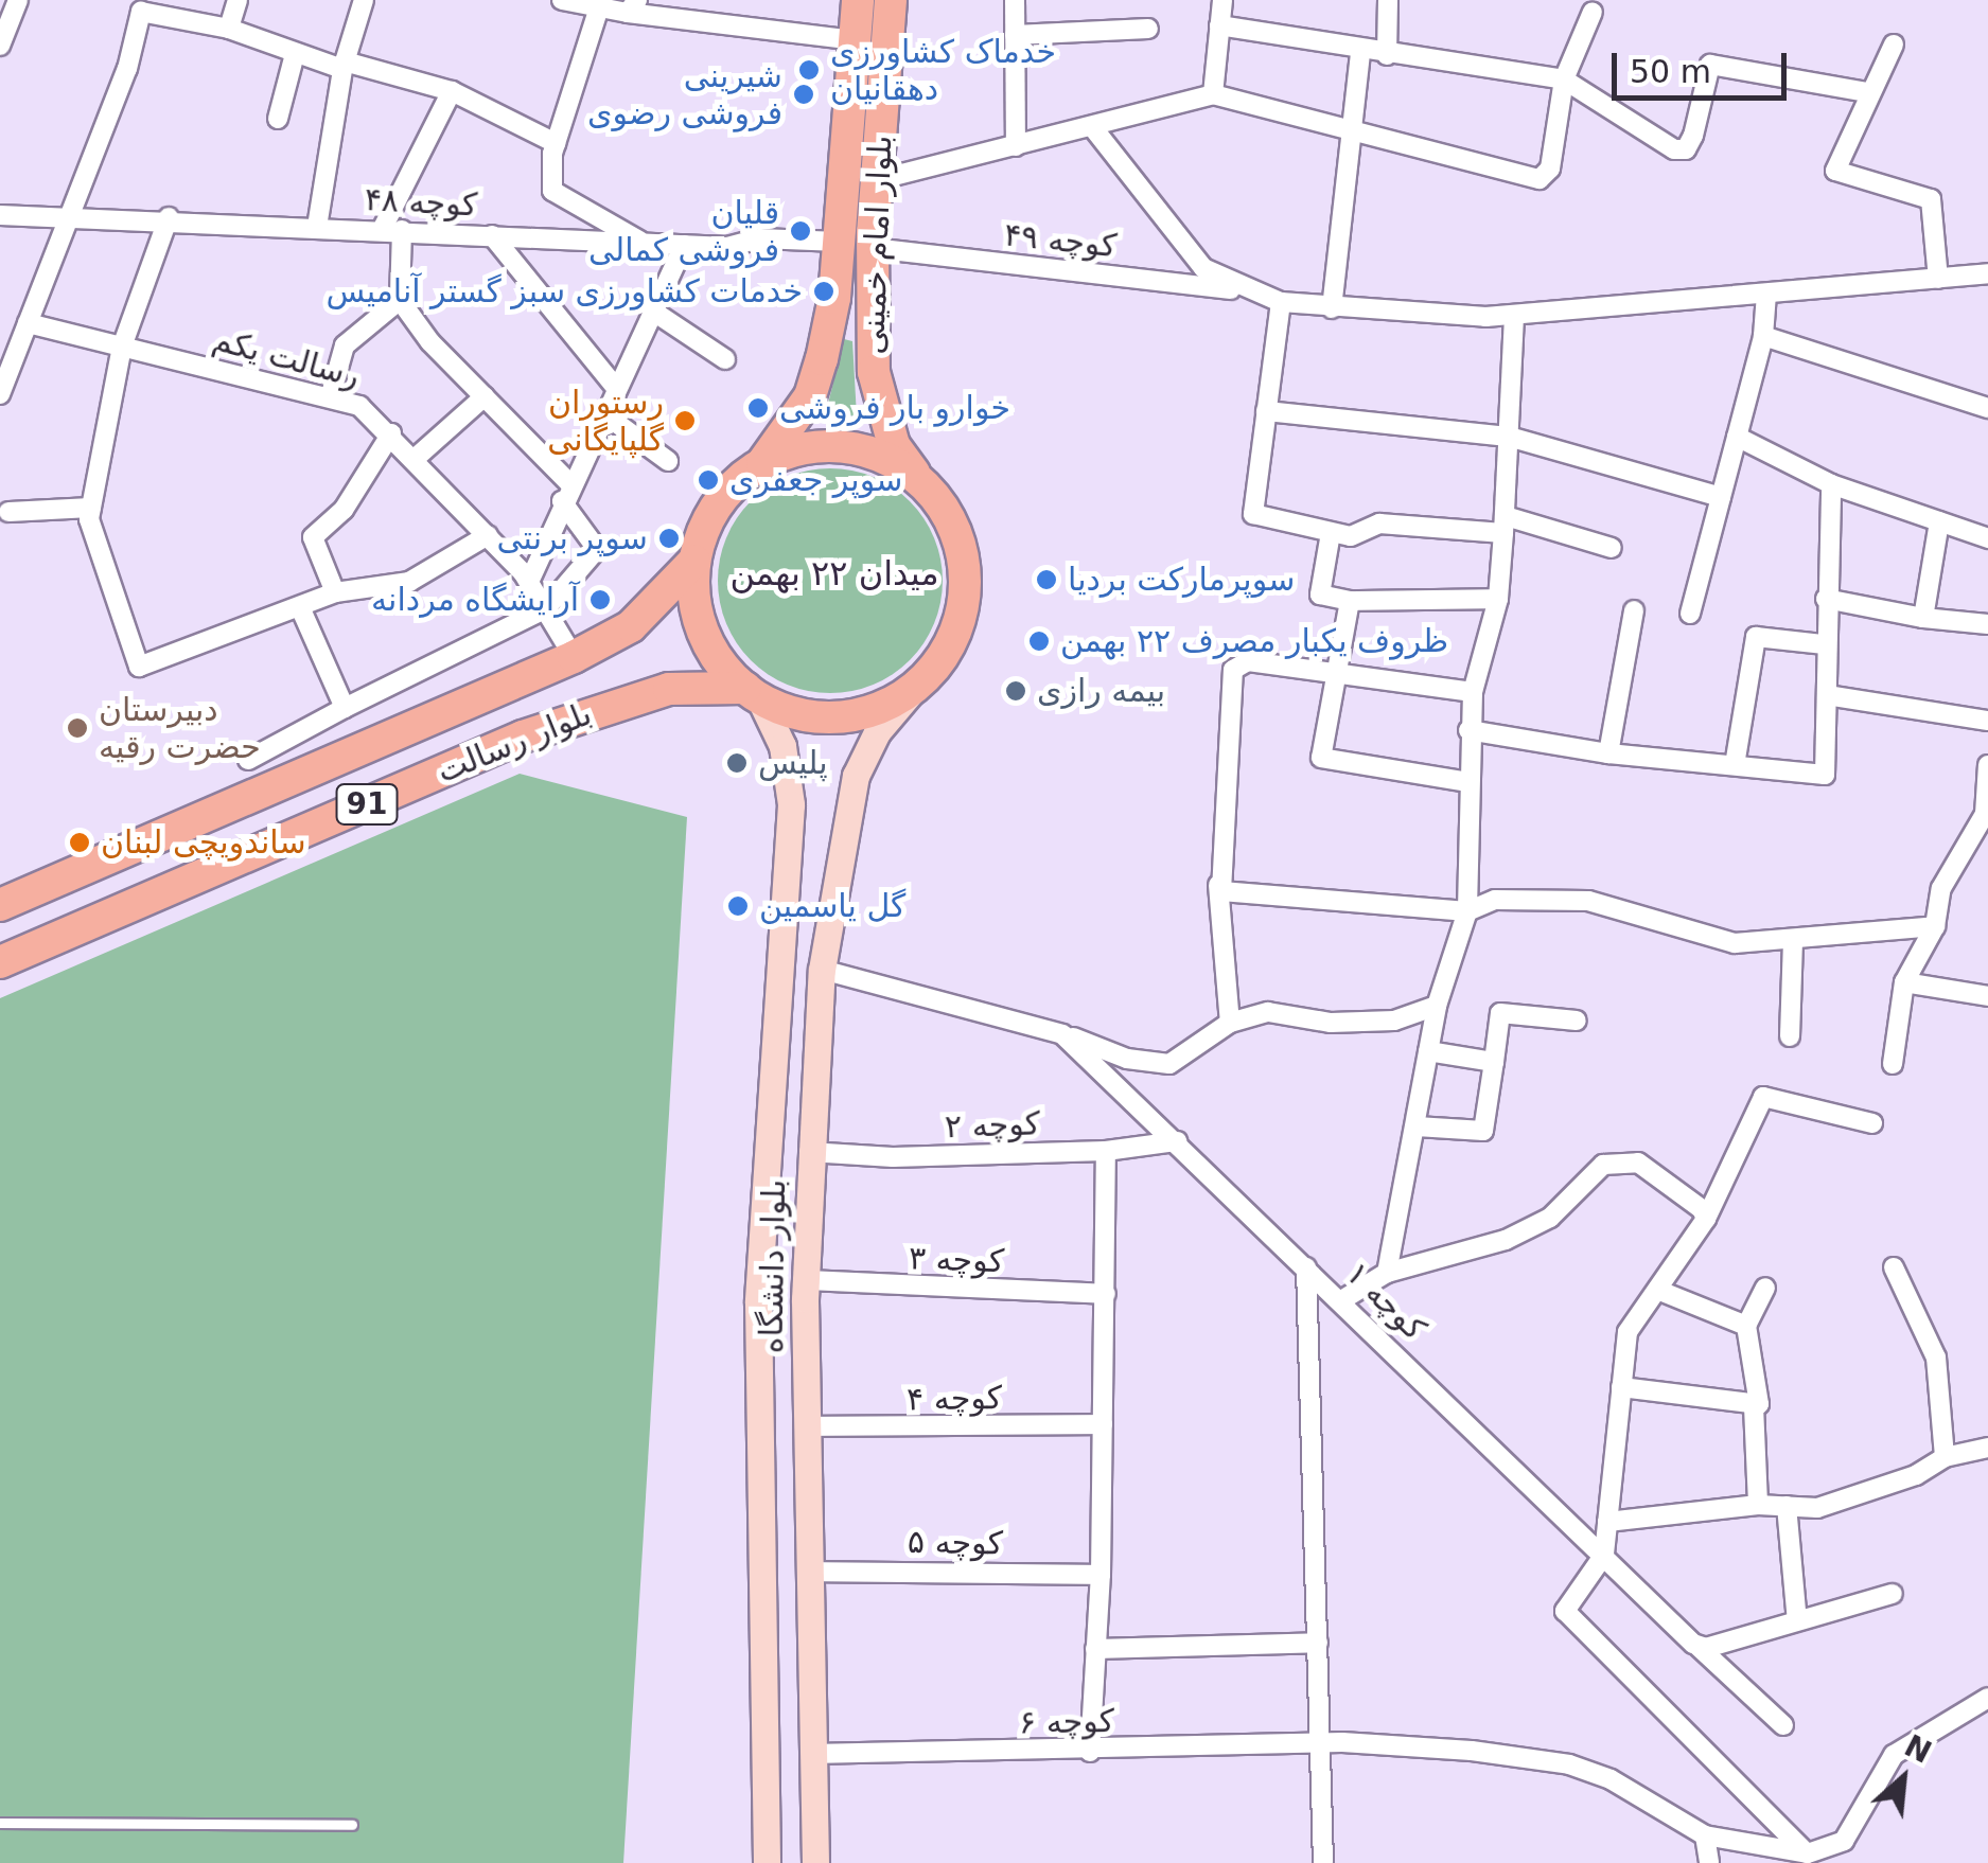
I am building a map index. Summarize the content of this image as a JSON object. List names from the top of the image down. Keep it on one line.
{"streets":{"main road":["بلوار امام خمینی","بلوار رسالت","91","بلوار دانشگاه"],"street":["کوچه ۴۸","کوچه ۴۹","رسالت یکم","کوچه ۲","کوچه ۳","کوچه ۱","کوچه ۴","کوچه ۵","کوچه ۶"]},"crossings":[["کوچه ۴۸","بلوار امام خمینی"],["کوچه ۴۹","بلوار امام خمینی"],["بلوار امام خمینی","بلوار رسالت"],["بلوار امام خمینی","91"],["بلوار امام خمینی","بلوار دانشگاه"],["رسالت یکم","بلوار رسالت"],["بلوار رسالت","91"],["بلوار رسالت","بلوار دانشگاه"],["91","بلوار دانشگاه"],["کوچه ۲","بلوار دانشگاه"],["کوچه ۲","کوچه ۱"],["کوچه ۳","بلوار دانشگاه"],["بلوار دانشگاه","کوچه ۱"],["بلوار دانشگاه","کوچه ۴"],["بلوار دانشگاه","کوچه ۵"],["بلوار دانشگاه","کوچه ۶"]],"districts":["میدان ۲۲ بهمن"],"places":["خدماک کشاورزی دهقانیان","شیرینی فروشی رضوی","قلیان فروشی کمالی","خدمات کشاورزی سبز گستر آنامیس","خوارو بار فروشی","رستوران گلپایگانی","سوپر جعفری","سوپر برنتی","سوپرمارکت بردیا","آرایشگاه مردانه","ظروف یکبار مصرف ۲۲ بهمن","بیمه رازی","دبیرستان حضرت رقیه","پلیس","ساندویچی لبنان","گل یاسمین"],"scale_bar":"50 m","north":"top right"}
